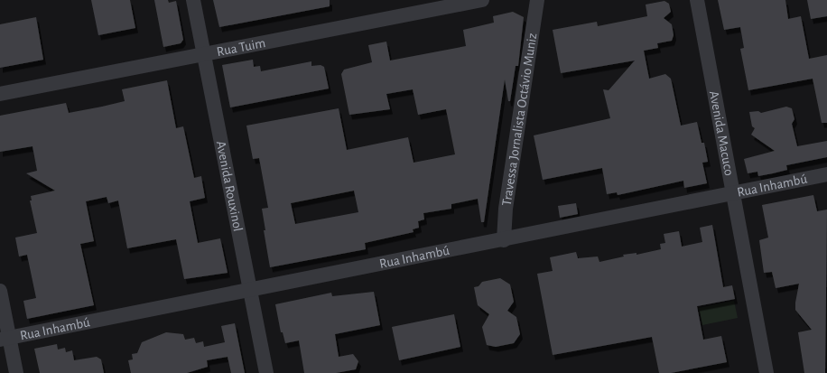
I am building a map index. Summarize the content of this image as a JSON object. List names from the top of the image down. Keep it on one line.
{"streets":{"street":["Rua Tuim","Travessa Jornalista Octávio Muniz","Avenida Macuco","Rua Inhambú","Avenida Rouxinol"]},"crossings":[["Rua Tuim","Avenida Rouxinol"],["Travessa Jornalista Octávio Muniz","Rua Inhambú"],["Avenida Macuco","Rua Inhambú"],["Rua Inhambú","Avenida Rouxinol"]]}
